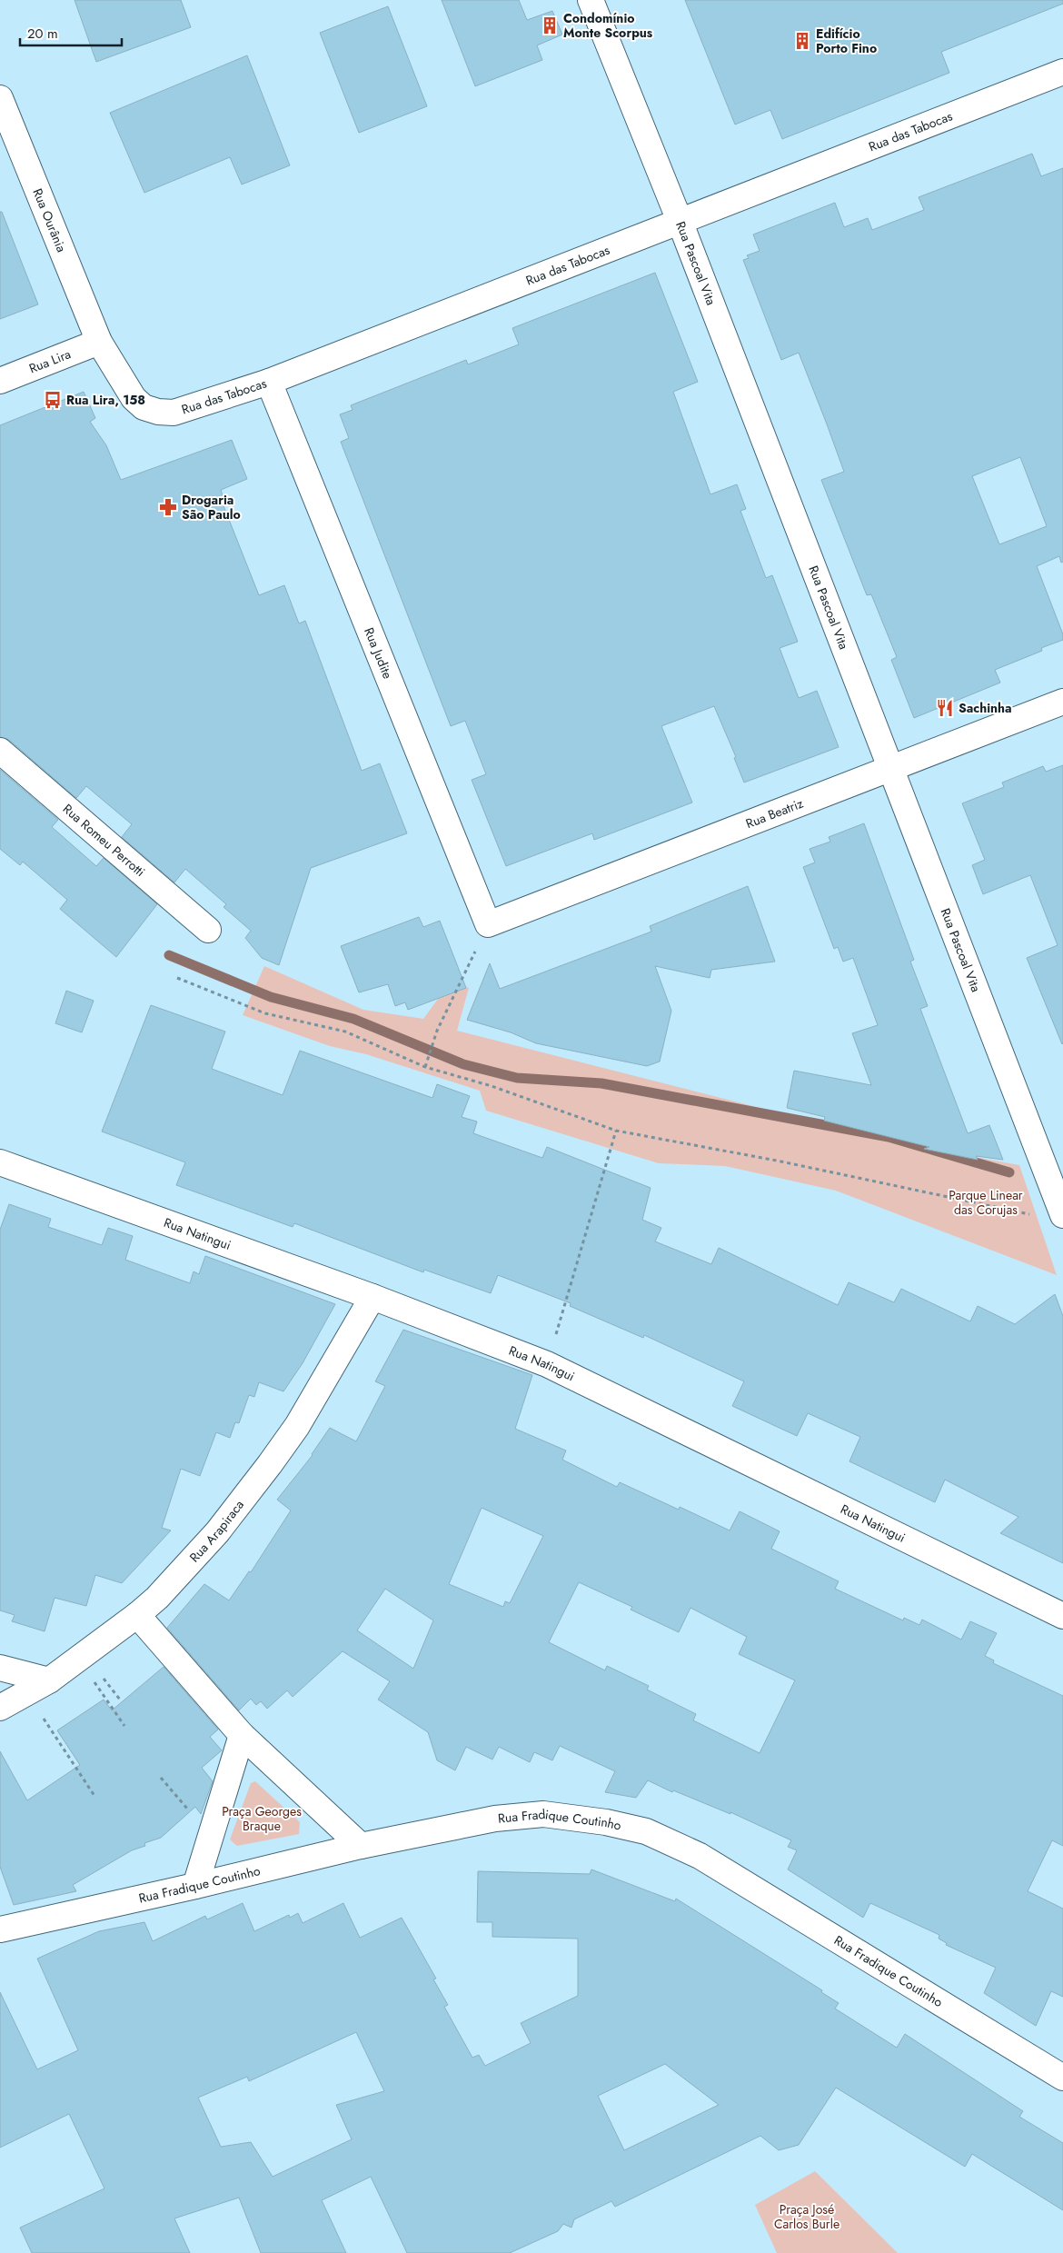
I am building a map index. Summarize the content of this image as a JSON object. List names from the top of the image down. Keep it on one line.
{"streets":{"street":["Rua das Tabocas","Rua Ourânia","Rua Pascoal Vita","Rua Lira","Rua Judite","Rua Beatriz","Rua Romeu Perrotti","Rua Natingui","Rua Arapiraca","Rua Fradique Coutinho"]},"crossings":[["Rua das Tabocas","Rua Ourânia"],["Rua das Tabocas","Rua Pascoal Vita"],["Rua das Tabocas","Rua Lira"],["Rua das Tabocas","Rua Judite"],["Rua Ourânia","Rua Lira"],["Rua Pascoal Vita","Rua Beatriz"],["Rua Judite","Rua Beatriz"],["Rua Natingui","Rua Arapiraca"]],"parks":["Parque Linear das Corujas","Praça Georges Braque","Praça José Carlos Burle"],"places":{"building":["Condomínio Monte Scorpus","Edifício Porto Fino"],"bus stop":["Rua Lira, 158"],"pharmacy":["Drogaria São Paulo"],"restaurant":["Sachinha"]},"scale_bar":"20 m"}
